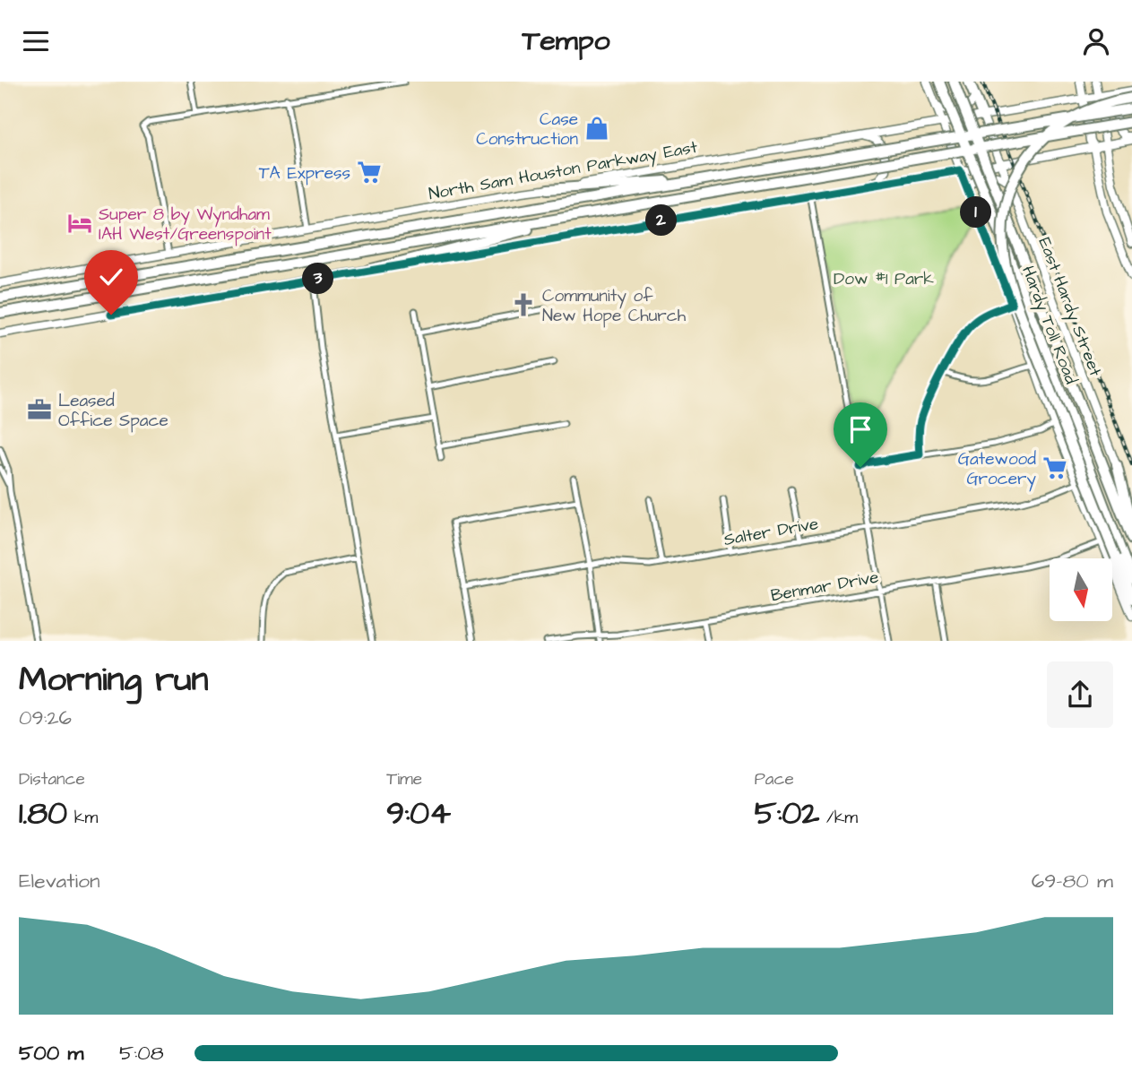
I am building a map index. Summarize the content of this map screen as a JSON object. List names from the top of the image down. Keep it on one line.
{"streets":{"highway":["North Sam Houston Parkway East","Hardy Toll Road"],"main road":["East Hardy Street"],"street":["Salter Drive","Benmar Drive"]},"crossings":[["North Sam Houston Parkway East","East Hardy Street"]],"parks":["Dow #1 Park"],"places":{"shop":["Case Construction"],"supermarket":["TA Express","Gatewood Grocery"],"hotel":["Super 8 by Wyndham IAH West/Greenspoint"],"church":["Community of New Hope Church"],"office":["Leased Office Space"]},"north":"bottom","page":{"header":"Tempo","pins":["1","2","3"],"heading":["Morning run","09:26"],"stats":[["Distance","1.80 km"],["Time","9:04"],["Pace","5:02 /km"]],"chart":["Elevation","69–80 m"],"list":[{"name":"500 m","note":"5:08"}]}}
